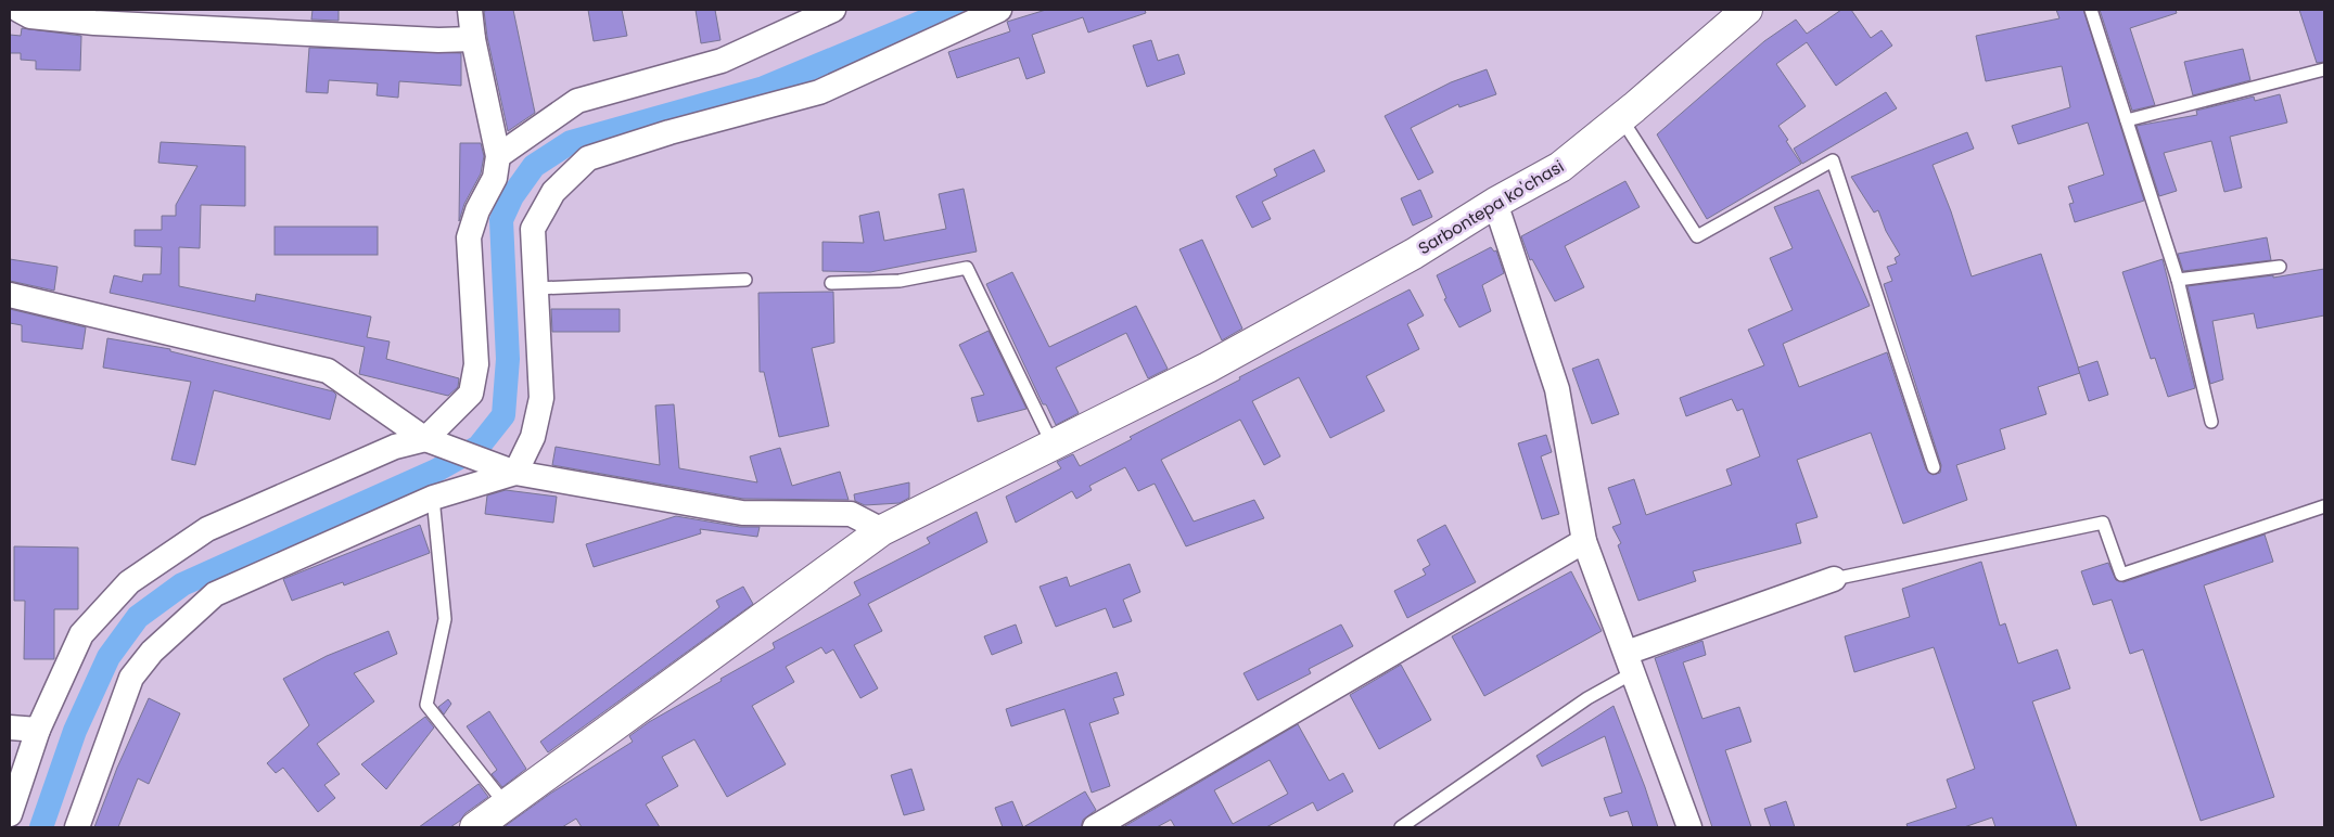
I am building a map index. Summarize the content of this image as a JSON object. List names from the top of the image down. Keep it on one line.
{"streets":{"street":["Sarbontepa ko'chasi"]}}
